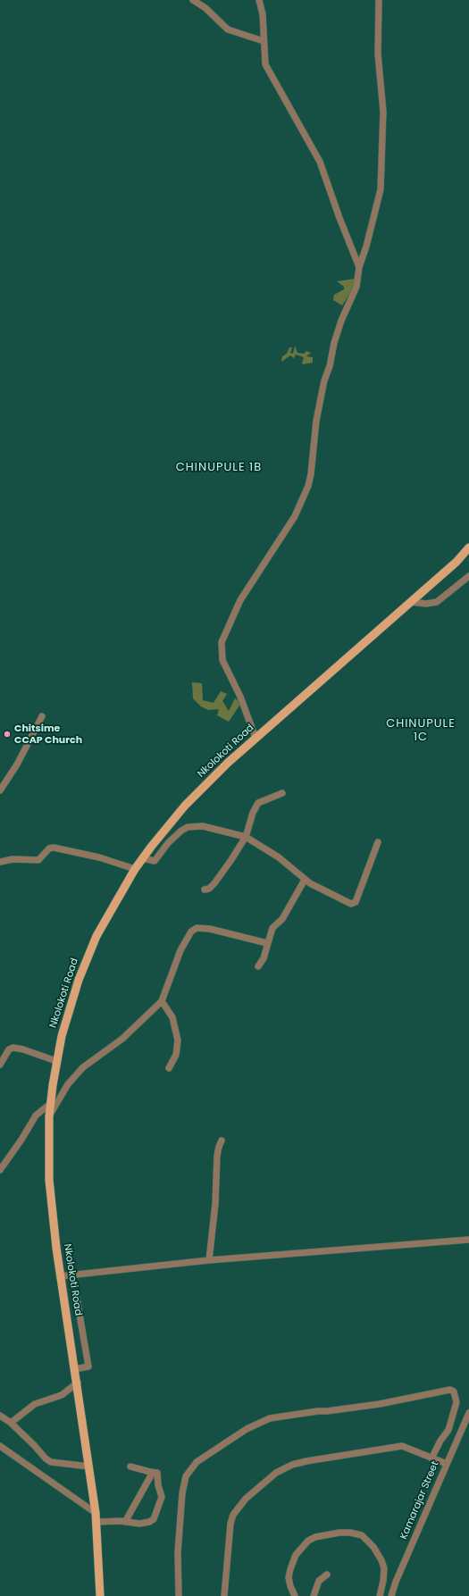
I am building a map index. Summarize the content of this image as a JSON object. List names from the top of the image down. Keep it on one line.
{"streets":{"main road":["Nkolokoti Road"],"street":["Kamarajar Street"]},"districts":["CHINUPULE 1B","CHINUPULE 1C"],"places":["Chitsime CCAP Church"]}
